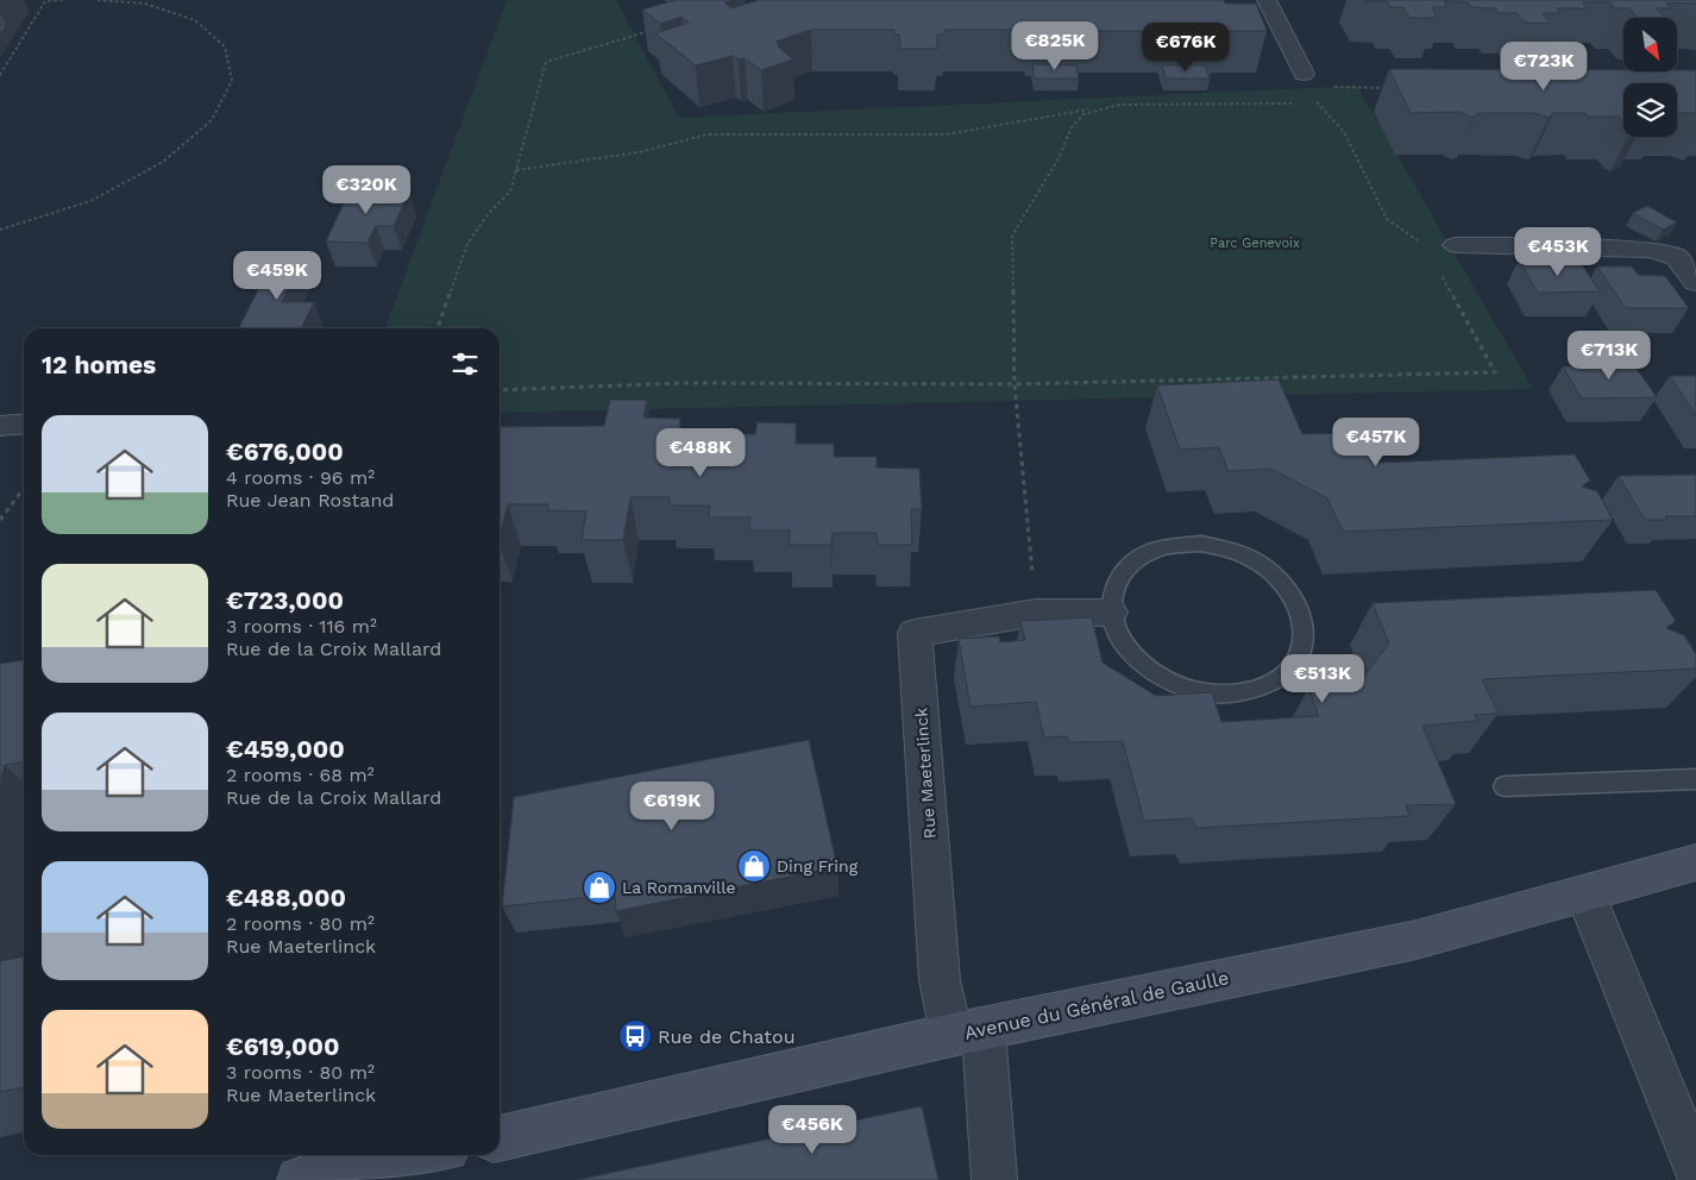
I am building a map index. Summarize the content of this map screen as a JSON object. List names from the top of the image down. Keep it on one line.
{"streets":{"main road":["Avenue du Général de Gaulle"],"street":["Rue Maeterlinck"]},"crossings":[["Rue Maeterlinck","Avenue du Général de Gaulle"]],"parks":["Parc Genevoix"],"places":{"shop":["Ding Fring","La Romanville"],"bus stop":["Rue de Chatou"]},"north":"bottom right","page":{"price":["€825K","€676K","€723K","€320K","€453K","€459K","€713K","€457K","€488K","€513K","€619K","€456K"],"heading":"12 homes","list":[{"name":"€676,000","note":"4 rooms · 96 m² · Rue Jean Rostand"},{"name":"€723,000","note":"3 rooms · 116 m² · Rue de la Croix Mallard"},{"name":"€459,000","note":"2 rooms · 68 m² · Rue de la Croix Mallard"},{"name":"€488,000","note":"2 rooms · 80 m² · Rue Maeterlinck"},{"name":"€619,000","note":"3 rooms · 80 m² · Rue Maeterlinck"}]}}
